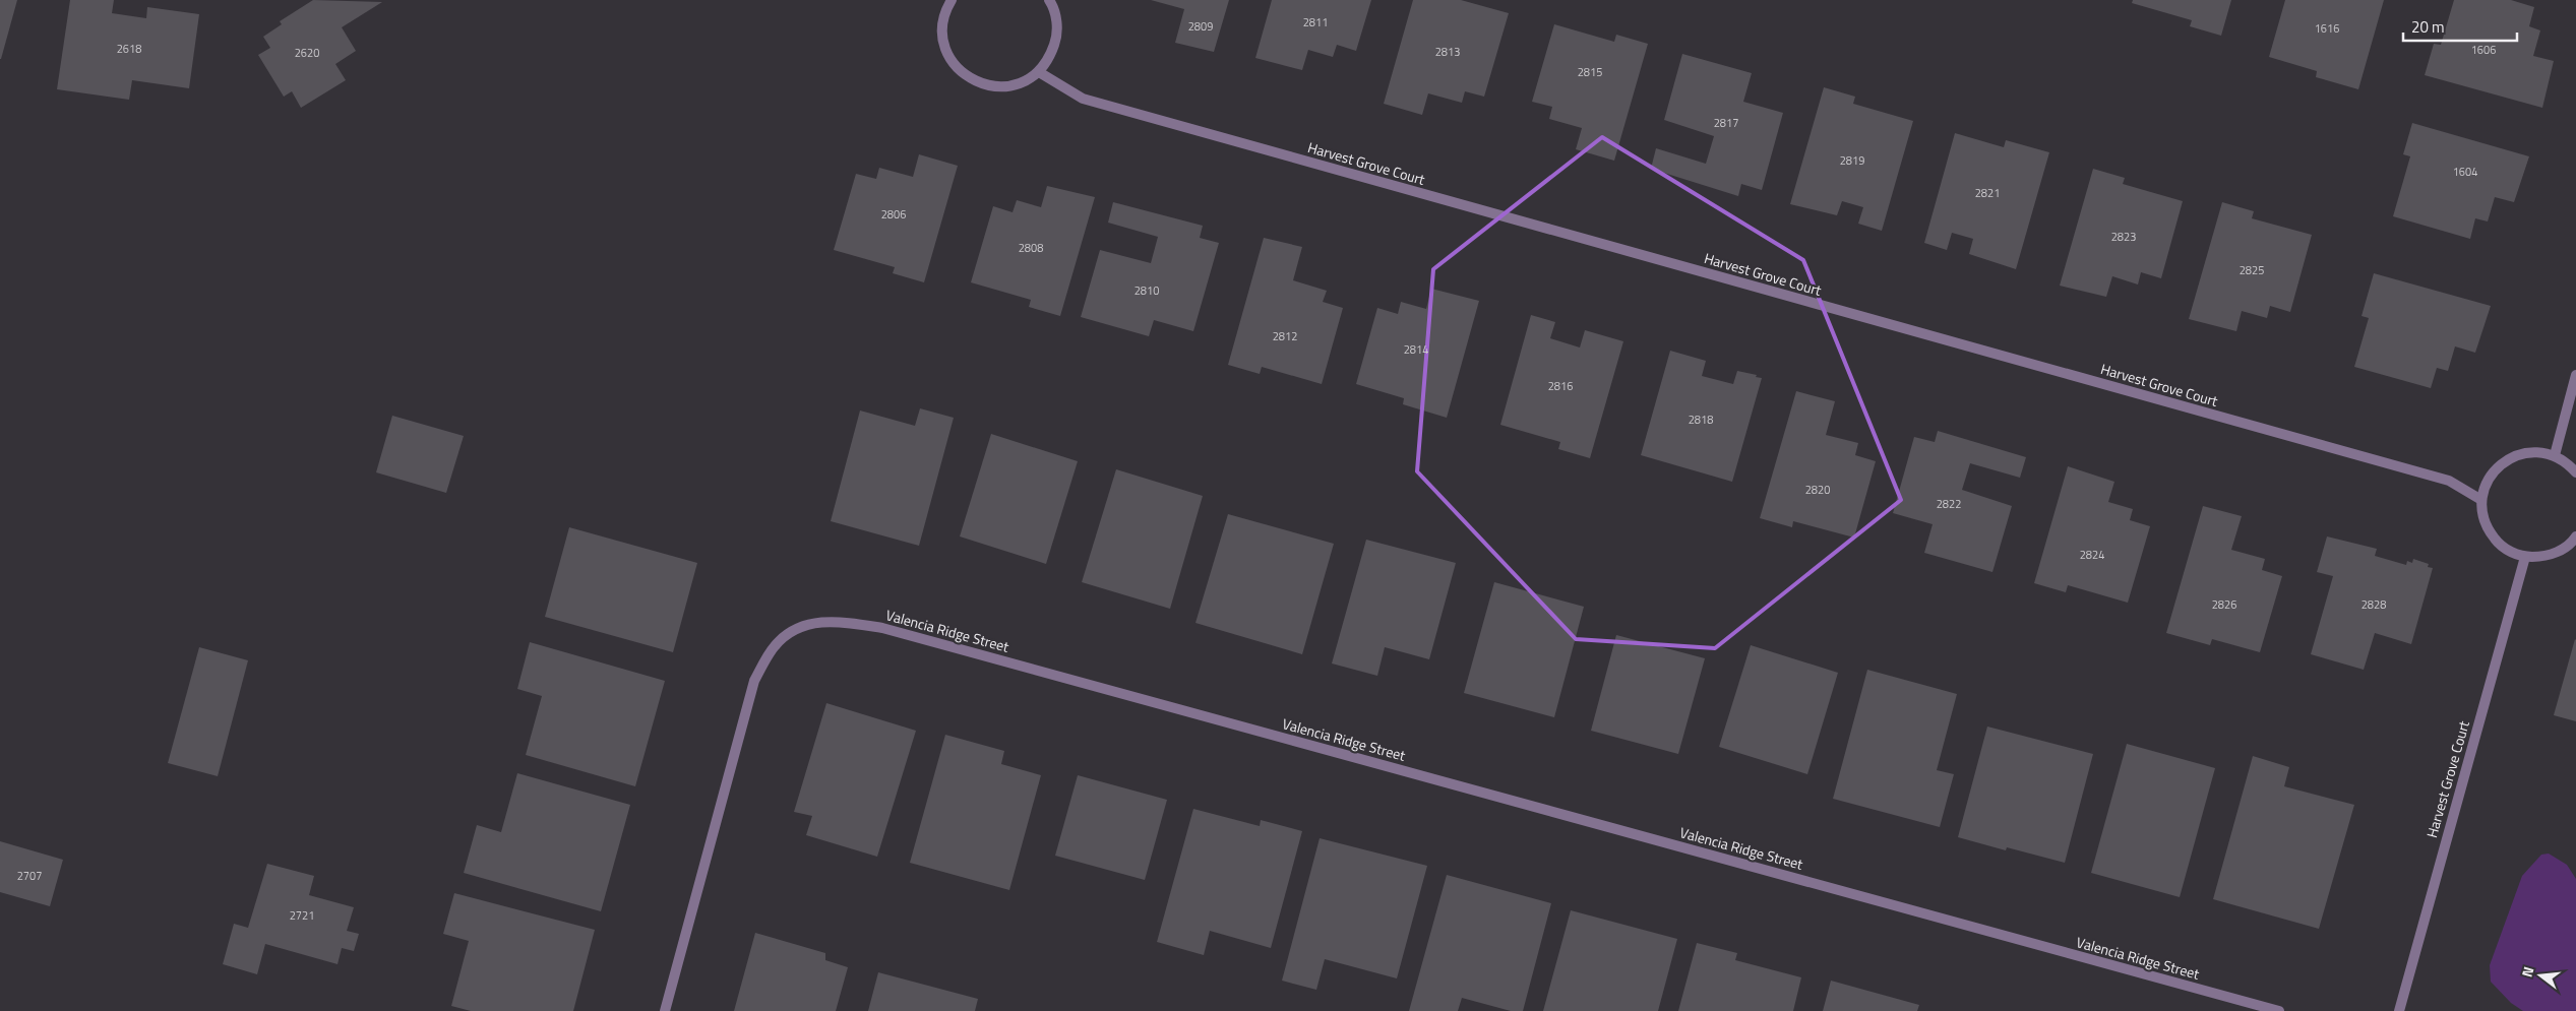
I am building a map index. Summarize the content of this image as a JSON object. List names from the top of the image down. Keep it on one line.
{"streets":{"street":["Harvest Grove Court","Valencia Ridge Street"]},"house_numbers":["2811","2809","1616","2618","1606","2813","2620","2815","2817","2819","1604","2821","2806","2823","2808","2825","2810","2812","2814","2816","2818","2820","2822","2824","2826","2828","2707","2721"],"scale_bar":"20 m","north":"left"}
